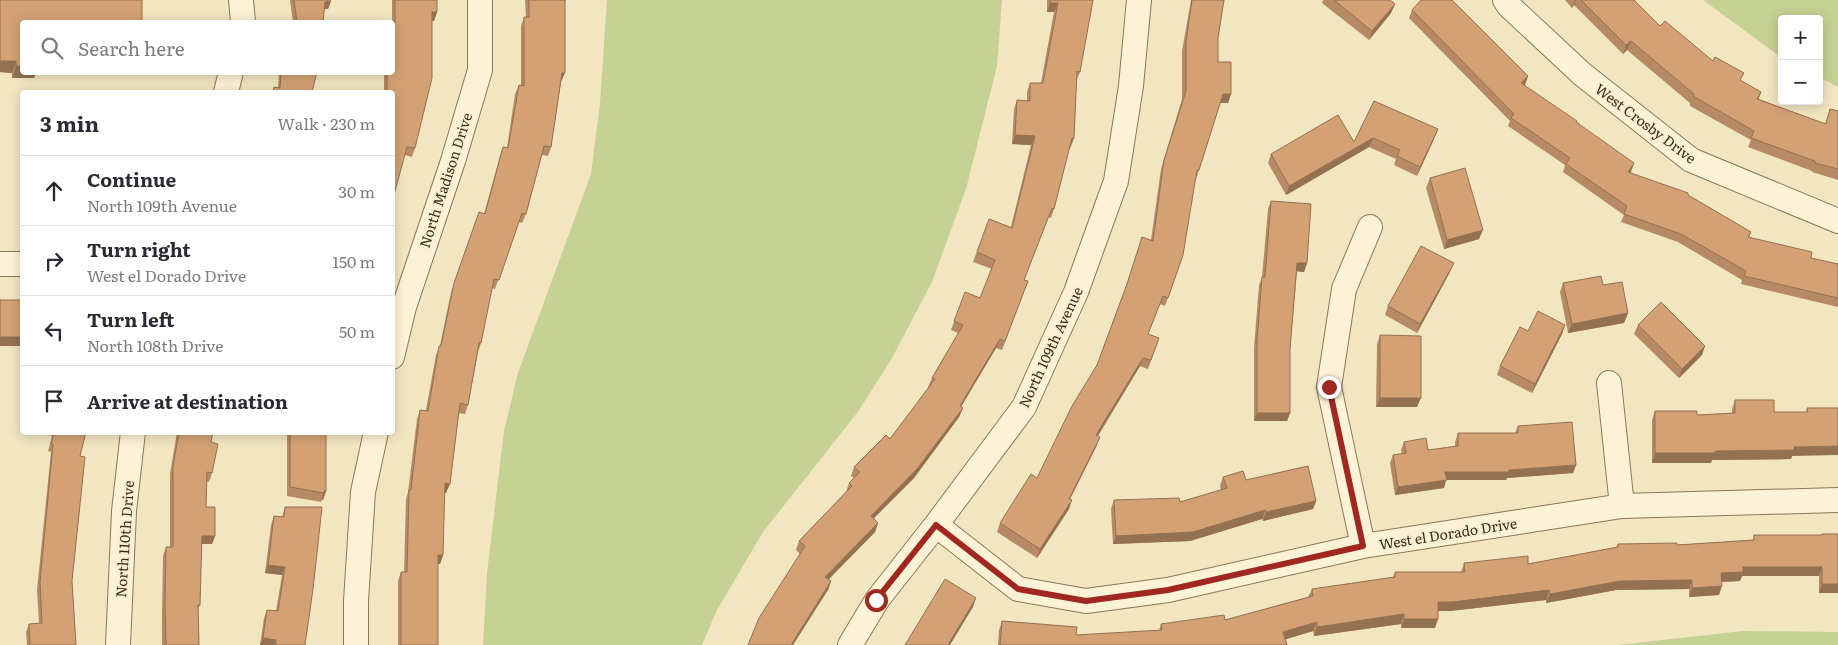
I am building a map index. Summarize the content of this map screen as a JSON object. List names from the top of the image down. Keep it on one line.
{"streets":{"street":["West Crosby Drive","North Madison Drive","North 109th Avenue","West el Dorado Drive","North 110th Drive"]},"crossings":[["North 109th Avenue","West el Dorado Drive"]],"page":{"map_buttons":["+","−"],"search":"Search here","heading":["3 min","Walk · 230 m"],"list":[["Continue","North 109th Avenue","30 m"],["Turn right","West el Dorado Drive","150 m"],["Turn left","North 108th Drive","50 m"],"Arrive at destination"]}}
